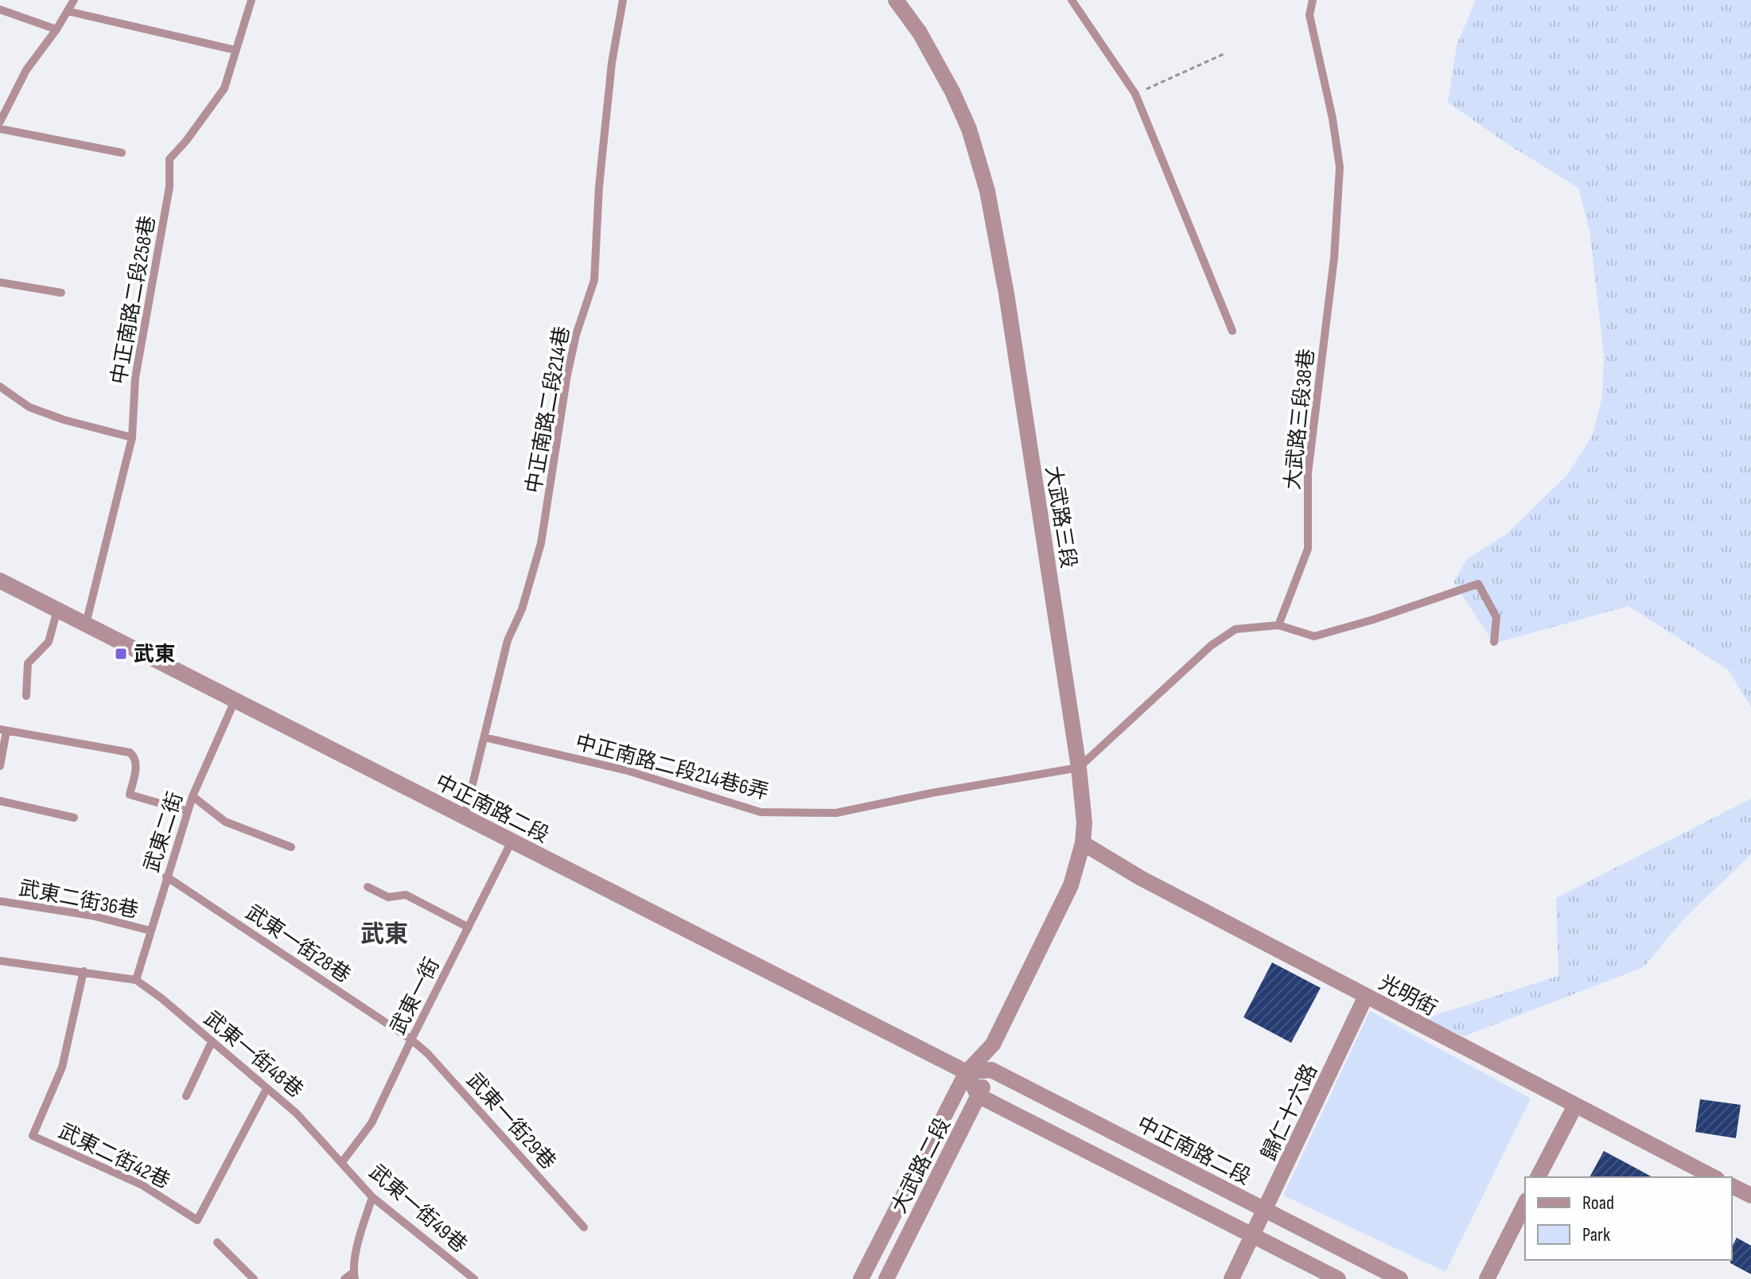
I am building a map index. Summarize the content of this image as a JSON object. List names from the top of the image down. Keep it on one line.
{"streets":{"street":["大武路三段","中正南路二段","光明街","歸仁十六路","大武路二段"],"lane":["中正南路二段258巷","中正南路二段214巷","大武路三段38巷","中正南路二段214巷6弄","武東二街","武東二街36巷","武東一街28巷","武東一街","武東一街48巷","武東一街29巷","武東二街42巷","武東一街49巷"]},"crossings":[["中正南路二段258巷","中正南路二段"],["中正南路二段214巷","中正南路二段214巷6弄"],["中正南路二段214巷","中正南路二段"],["大武路三段","中正南路二段214巷6弄"],["大武路三段","中正南路二段"],["大武路三段","光明街"],["大武路三段","大武路二段"],["中正南路二段","武東二街"],["中正南路二段","武東一街"],["中正南路二段","歸仁十六路"],["中正南路二段","大武路二段"],["武東二街","武東二街36巷"],["武東二街","武東一街28巷"],["武東二街","武東一街48巷"],["武東一街28巷","武東一街"],["武東一街28巷","武東一街29巷"],["光明街","歸仁十六路"],["武東一街","武東一街48巷"],["武東一街","武東一街29巷"],["武東一街","武東一街49巷"],["武東一街48巷","武東二街42巷"],["武東一街48巷","武東一街49巷"]],"districts":["武東"],"places":{"transit":["武東"]},"legend":["Road","Park"]}
